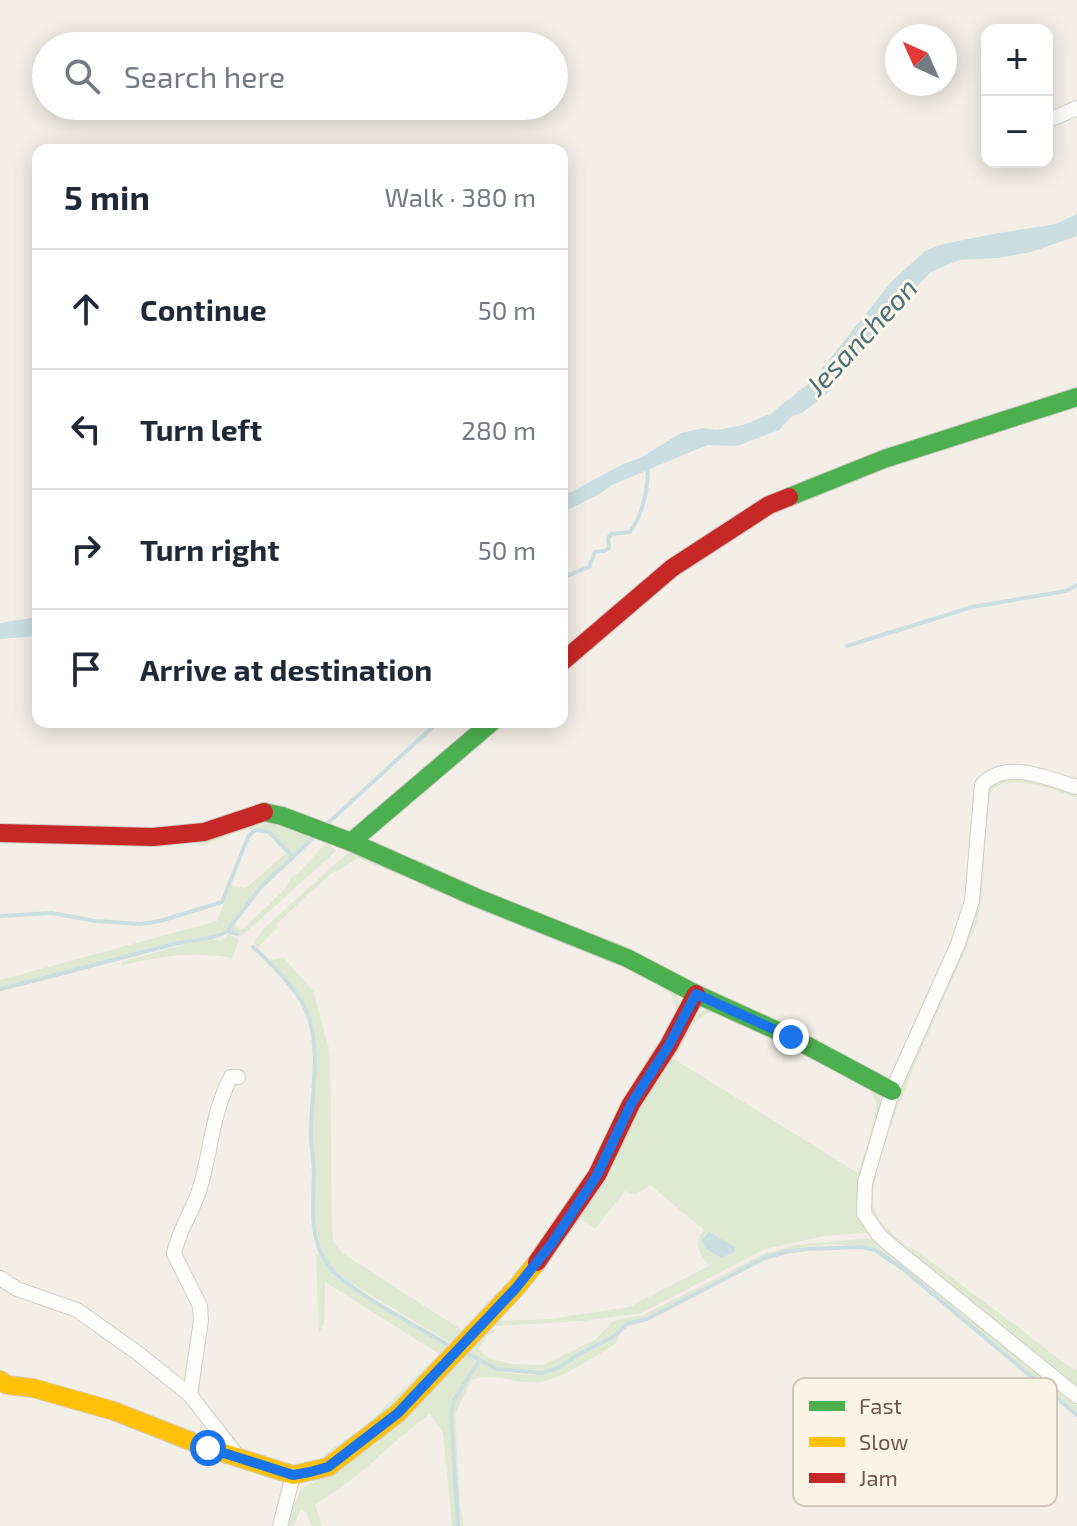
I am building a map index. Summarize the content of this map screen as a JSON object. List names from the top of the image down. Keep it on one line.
{"water":["Jesancheon"],"legend":["Fast","Slow","Jam"],"north":"top left","page":{"map_buttons":["+","−"],"search":"Search here","heading":["5 min","Walk · 380 m"],"list":[["Continue","50 m"],["Turn left","280 m"],["Turn right","50 m"],"Arrive at destination"]}}
